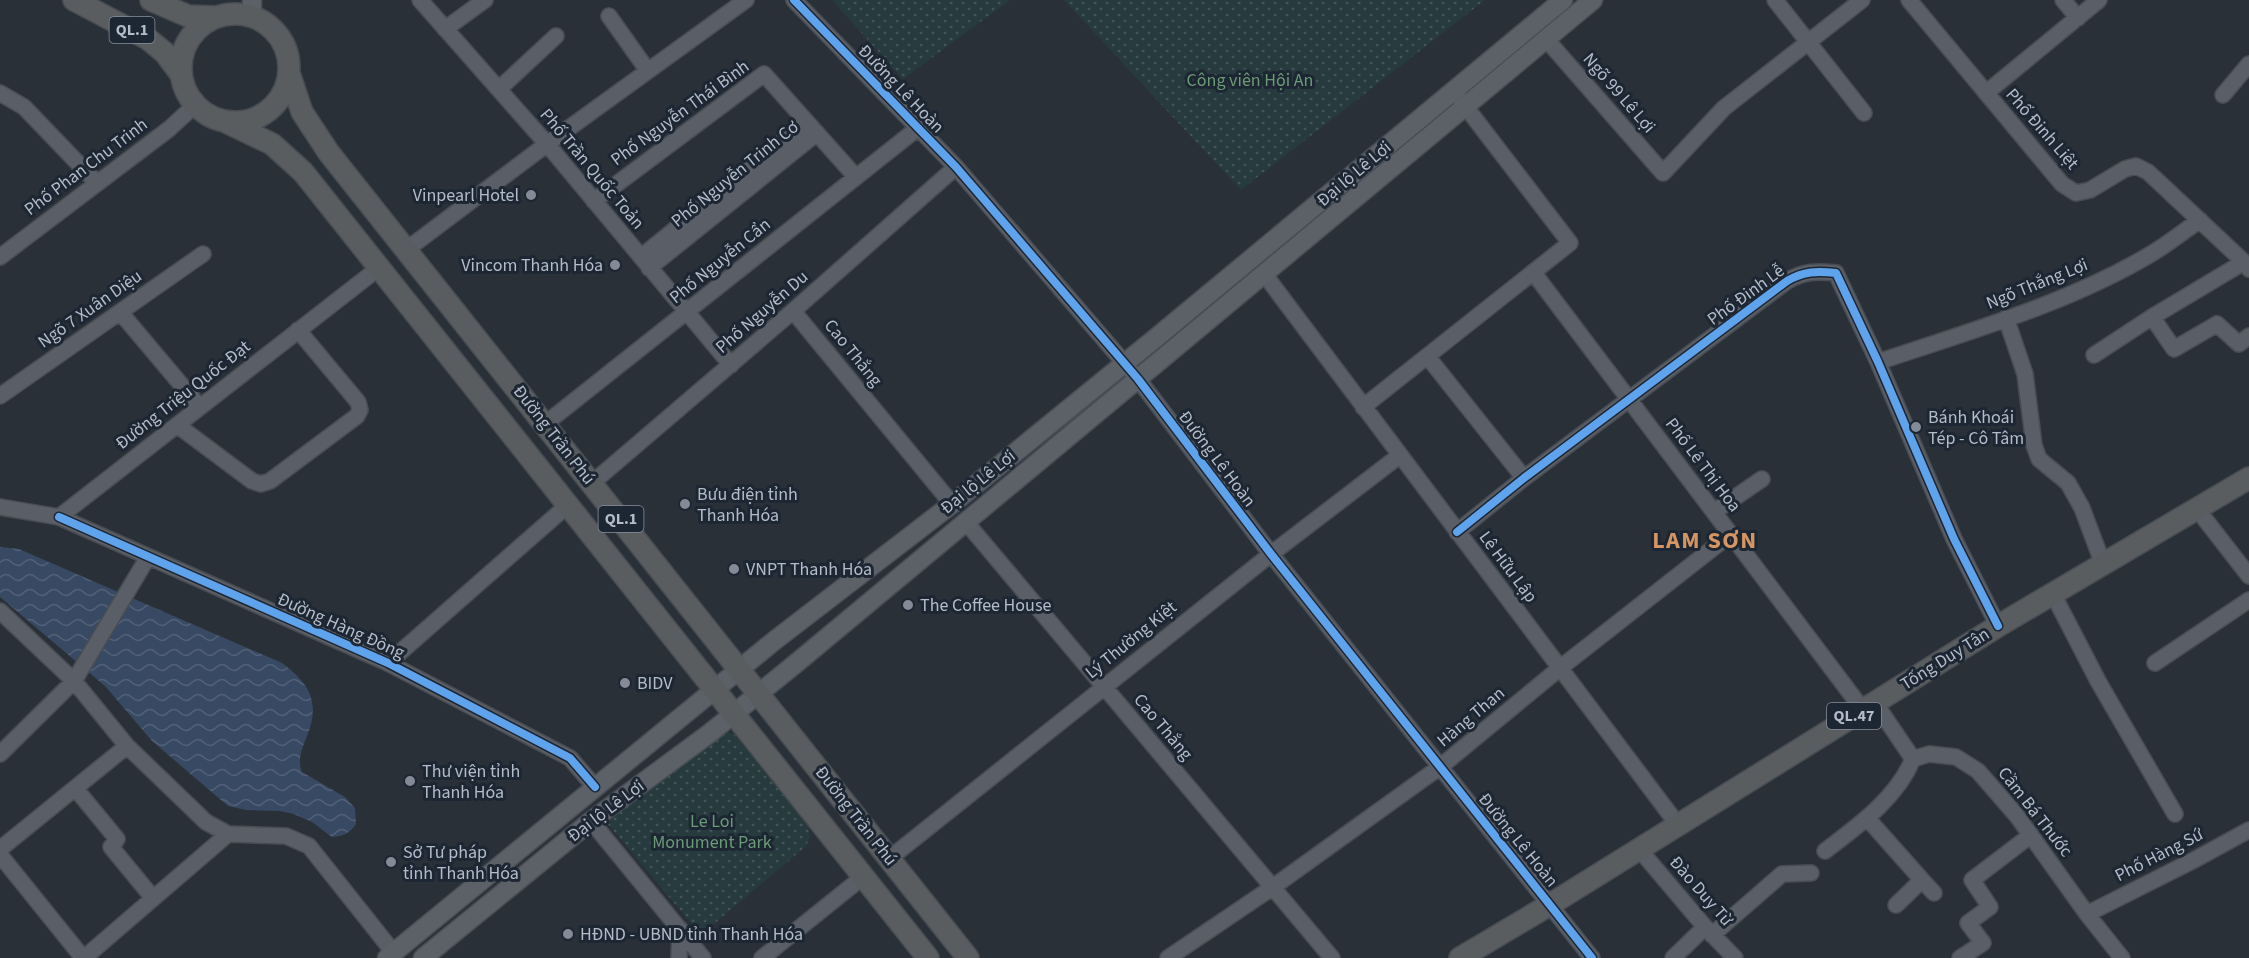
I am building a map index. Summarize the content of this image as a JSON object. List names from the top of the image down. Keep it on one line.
{"streets":{"highway":["QL.1","Đường Trần Phú","Tống Duy Tân","QL.47"],"main road":["Đại lộ Lê Lợi"],"street":["Đường Lê Hoàn","Ngõ 99 Lê Lợi","Phố Nguyễn Thái Bình","Phố Đinh Liệt","Phố Phan Chu Trinh","Phố Trần Quốc Toản","Phố Nguyễn Trinh Cơ","Phố Nguyễn Cẩn","Ngõ Thắng Lợi","Phố Đinh Lễ","Ngõ 7 Xuân Diệu","Phố Nguyễn Du","Cao Thắng","Đường Triệu Quốc Đạt","Phố Lê Thị Hoa","Lê Hữu Lập","Đường Hàng Đồng","Lý Thường Kiệt","Hàng Than","Cầm Bá Thước","Phố Hàng Sứ","Đào Duy Từ"]},"crossings":[["QL.1","Phố Phan Chu Trinh"],["QL.1","Đường Trần Phú"],["Đường Lê Hoàn","Đại lộ Lê Lợi"],["Đường Lê Hoàn","Phố Nguyễn Cẩn"],["Đường Lê Hoàn","Phố Nguyễn Du"],["Đường Lê Hoàn","Lý Thường Kiệt"],["Đường Lê Hoàn","Tống Duy Tân"],["Đường Lê Hoàn","Hàng Than"],["Ngõ 99 Lê Lợi","Đại lộ Lê Lợi"],["Phố Nguyễn Thái Bình","Phố Trần Quốc Toản"],["Phố Nguyễn Thái Bình","Phố Nguyễn Trinh Cơ"],["Phố Nguyễn Thái Bình","Phố Nguyễn Cẩn"],["Phố Đinh Liệt","Ngõ Thắng Lợi"],["Phố Phan Chu Trinh","Đường Trần Phú"],["Phố Trần Quốc Toản","Phố Nguyễn Trinh Cơ"],["Phố Trần Quốc Toản","Phố Nguyễn Cẩn"],["Phố Trần Quốc Toản","Phố Nguyễn Du"],["Đại lộ Lê Lợi","Cao Thắng"],["Đại lộ Lê Lợi","Đường Trần Phú"],["Đại lộ Lê Lợi","Lê Hữu Lập"],["Đại lộ Lê Lợi","Đường Hàng Đồng"],["Phố Nguyễn Cẩn","Đường Trần Phú"],["Ngõ Thắng Lợi","Phố Đinh Lễ"],["Phố Đinh Lễ","Phố Lê Thị Hoa"],["Phố Đinh Lễ","Lê Hữu Lập"],["Phố Đinh Lễ","Tống Duy Tân"],["Phố Nguyễn Du","Cao Thắng"],["Phố Nguyễn Du","Đường Trần Phú"],["Cao Thắng","Lý Thường Kiệt"],["Cao Thắng","Hàng Than"],["Đường Triệu Quốc Đạt","Đường Trần Phú"],["Đường Triệu Quốc Đạt","Đường Hàng Đồng"],["Đường Trần Phú","Lý Thường Kiệt"],["Phố Lê Thị Hoa","Tống Duy Tân"],["Phố Lê Thị Hoa","Hàng Than"],["Lê Hữu Lập","Lý Thường Kiệt"],["Lê Hữu Lập","Tống Duy Tân"],["Lê Hữu Lập","Hàng Than"],["Tống Duy Tân","Đào Duy Từ"],["Cầm Bá Thước","Phố Hàng Sứ"]],"districts":["LAM SƠN"],"parks":["Công viên Hội An","Le Loi Monument Park"],"places":["Vinpearl Hotel","Vincom Thanh Hóa","Bánh Khoái Tép - Cô Tâm","Bưu điện tỉnh Thanh Hóa","VNPT Thanh Hóa","The Coffee House","BIDV","Thư viện tỉnh Thanh Hóa","Sở Tư pháp tỉnh Thanh Hóa","HĐND - UBND tỉnh Thanh Hóa"]}
